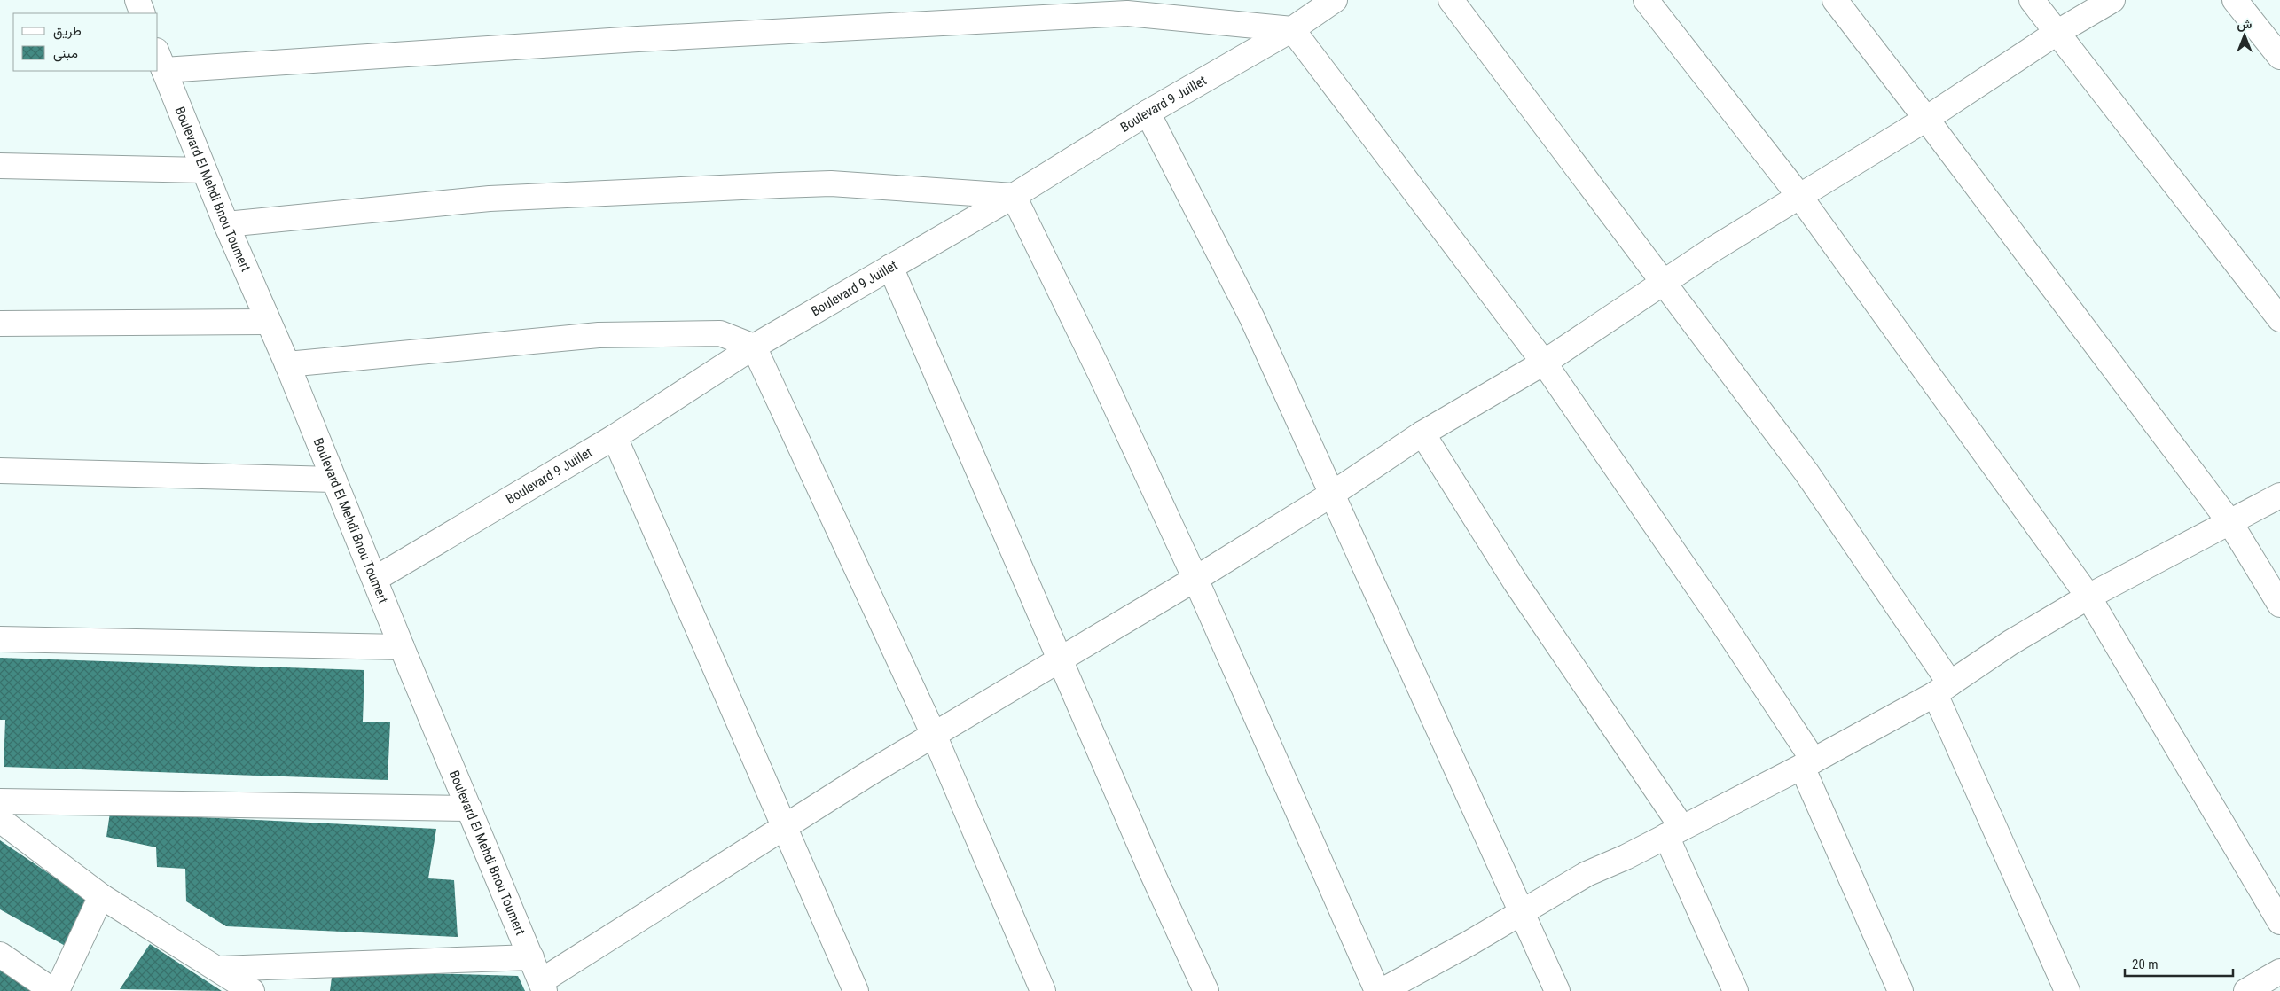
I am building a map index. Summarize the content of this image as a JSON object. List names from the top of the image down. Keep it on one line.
{"streets":{"street":["Boulevard 9 Juillet","Boulevard El Mehdi Bnou Toumert"]},"crossings":[["Boulevard 9 Juillet","Boulevard El Mehdi Bnou Toumert"]],"legend":["طريق","مبنى"],"scale_bar":"20 m","north":"top"}
